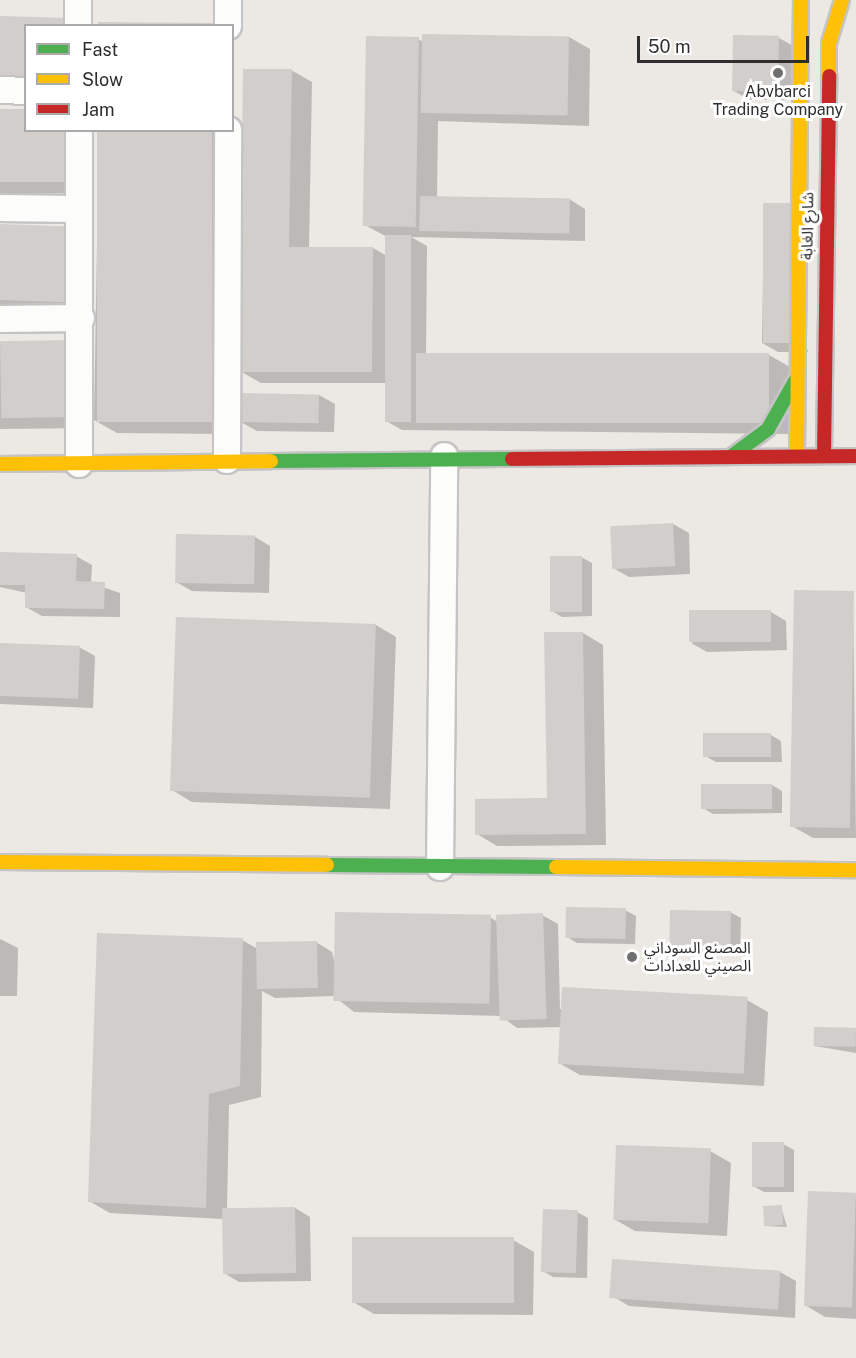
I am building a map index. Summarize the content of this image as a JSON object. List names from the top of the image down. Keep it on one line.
{"streets":{"street":["شارع الغابة"]},"places":["Abvbarci Trading Company","المصنع السوداني الصيني للعدادات"],"legend":["Fast","Slow","Jam"],"scale_bar":"50 m"}
